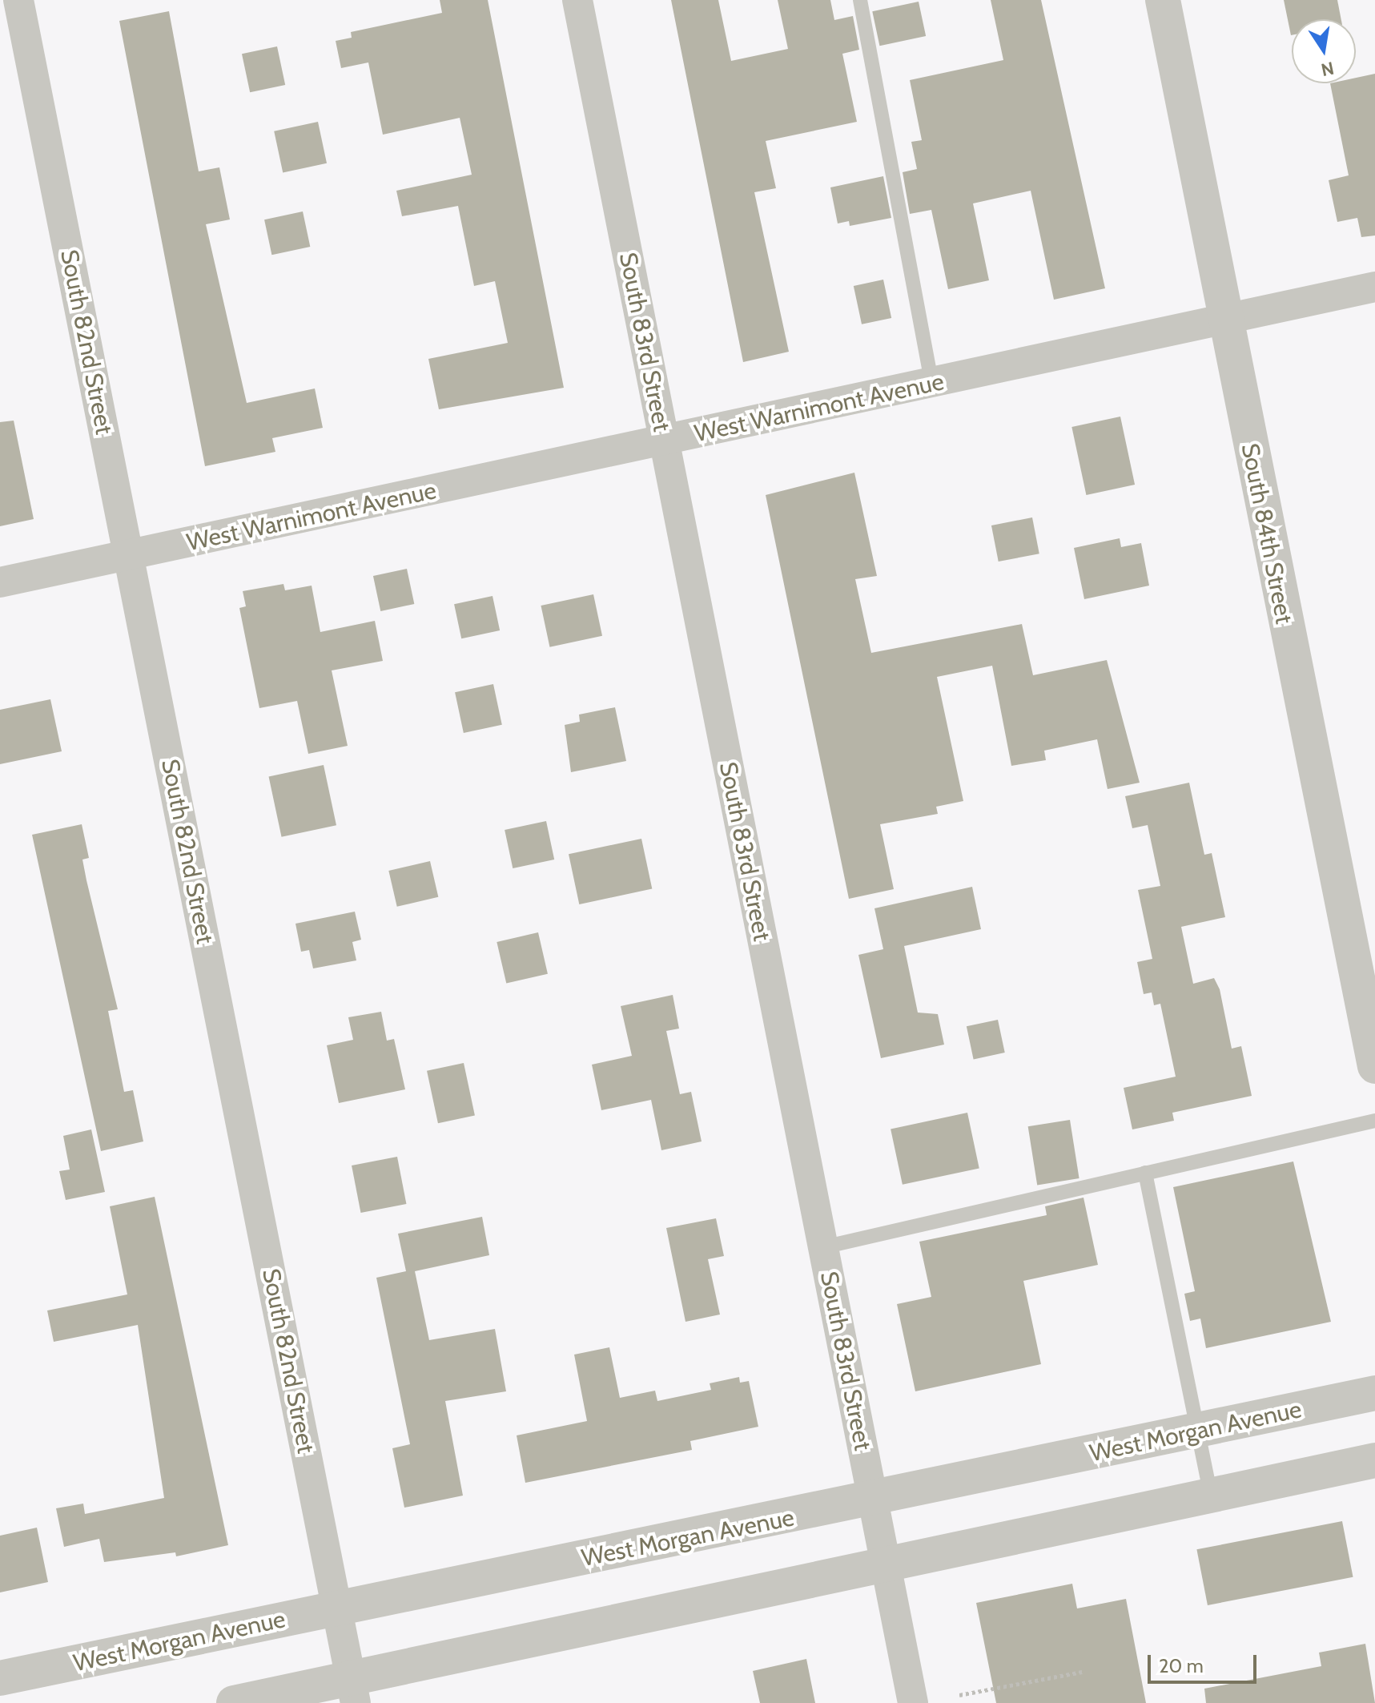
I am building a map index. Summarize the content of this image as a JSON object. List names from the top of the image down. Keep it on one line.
{"streets":{"street":["South 82nd Street","South 83rd Street","West Warnimont Avenue","South 84th Street","West Morgan Avenue"]},"crossings":[["South 82nd Street","West Warnimont Avenue"],["South 82nd Street","West Morgan Avenue"],["South 83rd Street","West Warnimont Avenue"],["South 83rd Street","West Morgan Avenue"],["West Warnimont Avenue","South 84th Street"]],"scale_bar":"20 m","north":"bottom"}
